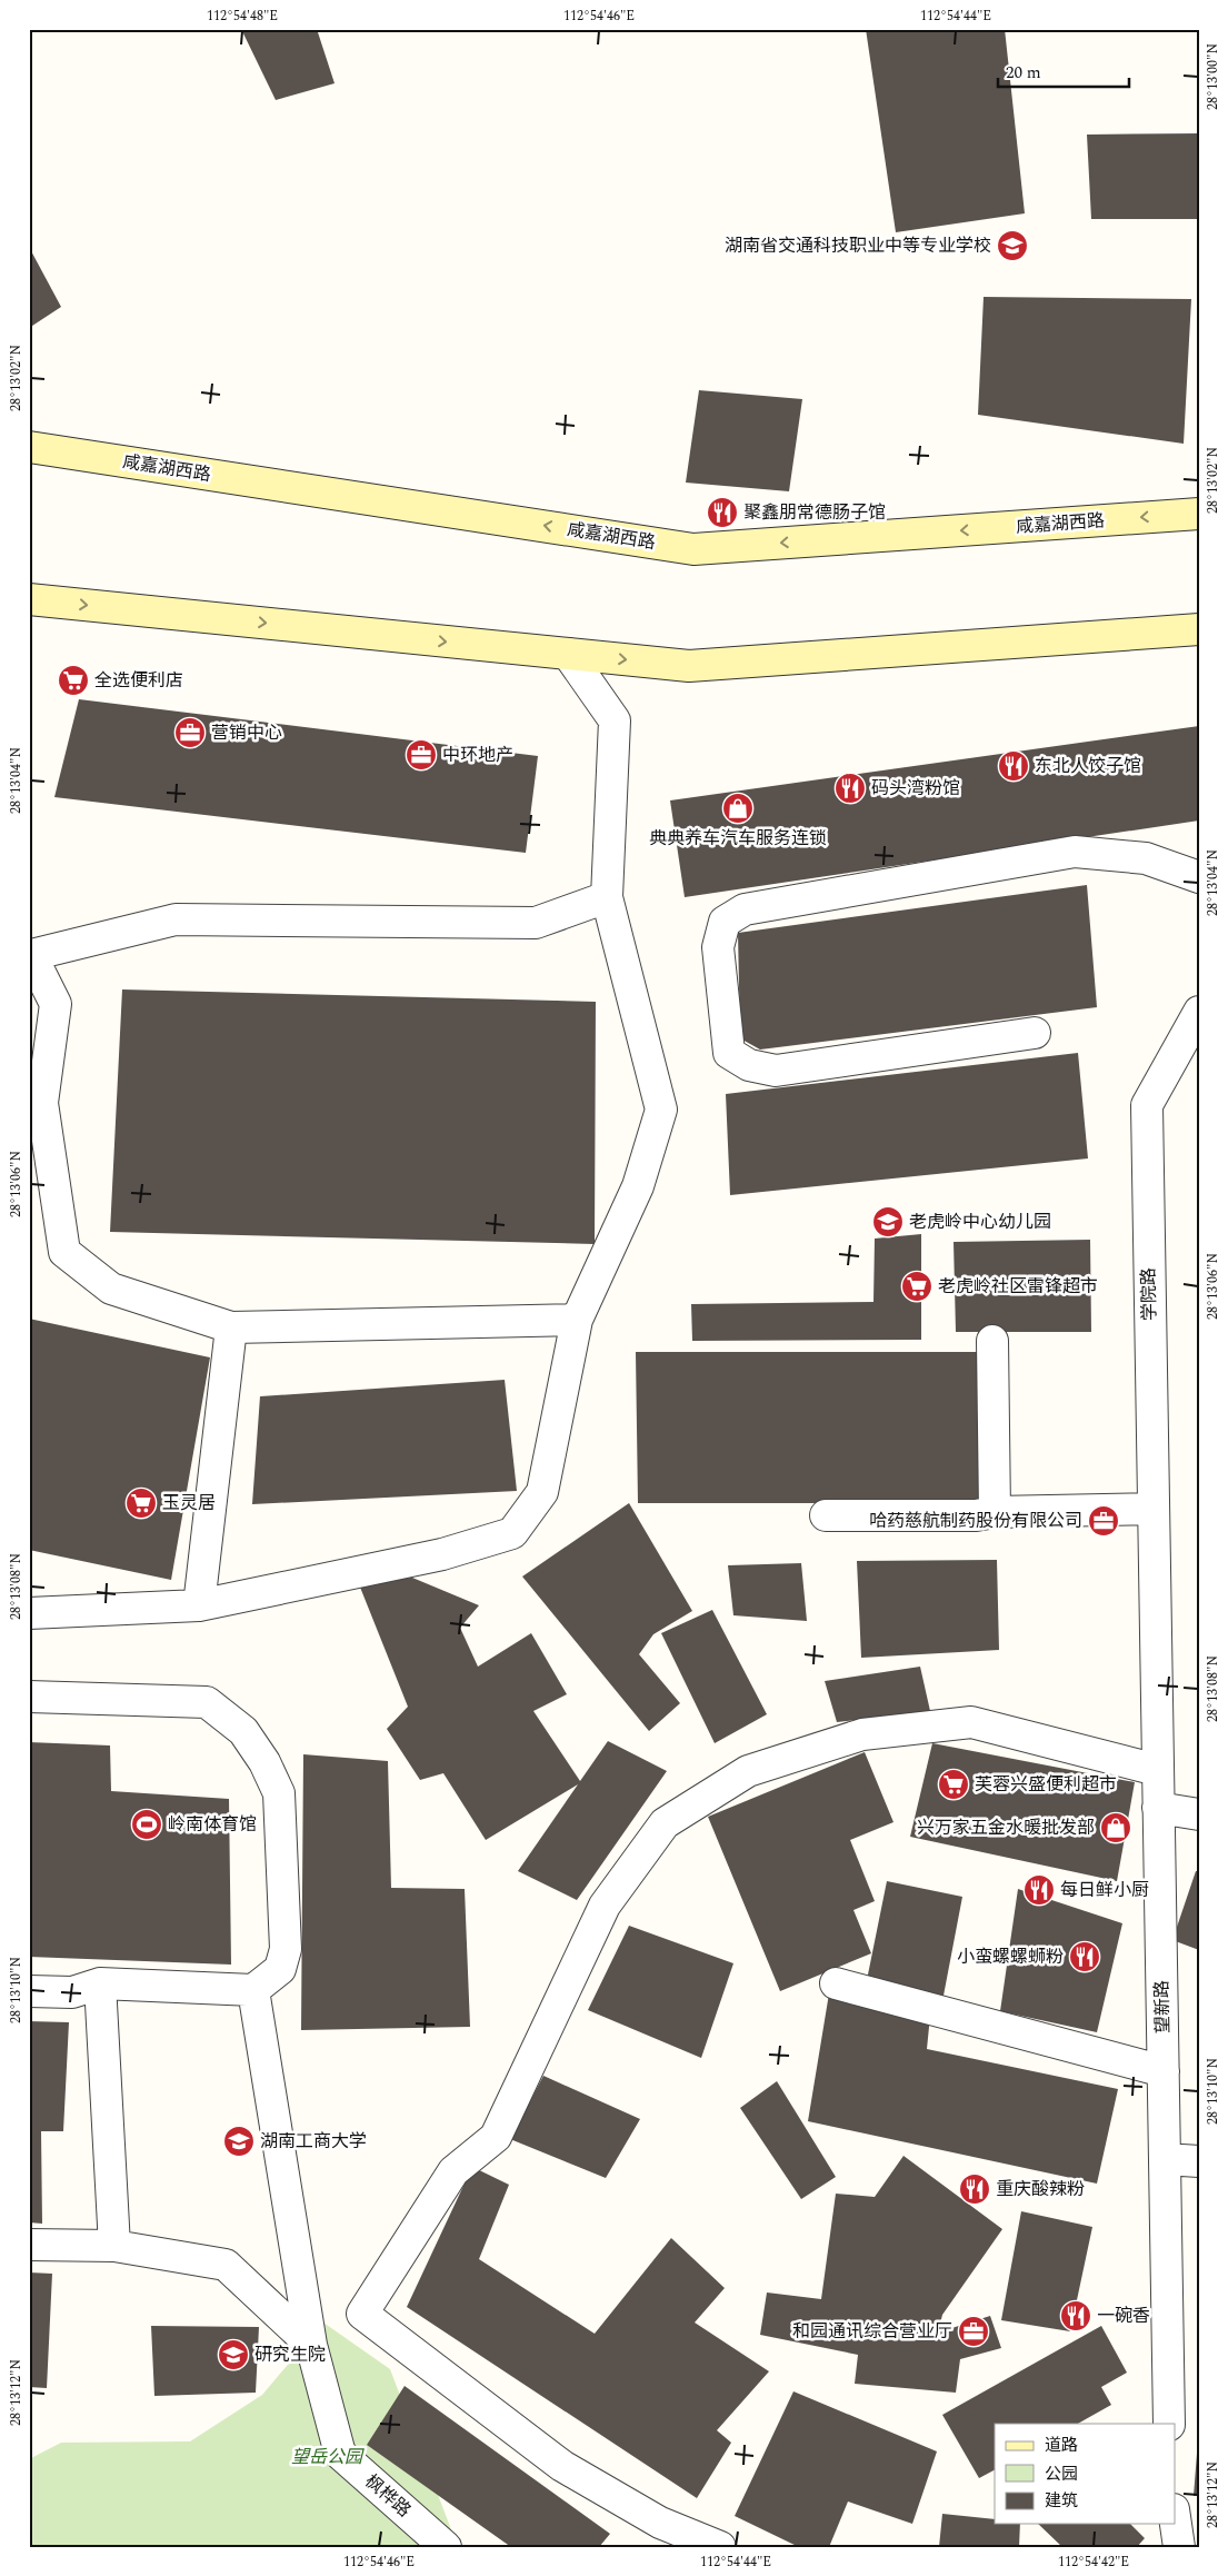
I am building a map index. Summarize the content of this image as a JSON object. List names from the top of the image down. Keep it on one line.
{"streets":{"main road":["咸嘉湖西路"],"street":["学院路","望新路","枫桦路"]},"crossings":[["学院路","望新路"]],"parks":["望岳公园"],"places":{"school or university":["湖南省交通科技职业中等专业学校","老虎岭中心幼儿园","湖南工商大学","研究生院"],"restaurant":["聚鑫朋常德肠子馆","东北人饺子馆","码头湾粉馆","每日鲜小厨","小蛮螺螺蛳粉","重庆酸辣粉","一碗香"],"supermarket":["全选便利店","老虎岭社区雷锋超市","玉灵居","芙蓉兴盛便利超市"],"office":["营销中心","中环地产","哈药慈航制药股份有限公司","和园通讯综合营业厅"],"shop":["典典养车汽车服务连锁","兴万家五金水暖批发部"],"sports":["岭南体育馆"]},"legend":["道路","公园","建筑"],"scale_bar":"20 m","coordinates":["112°54'48\"E","112°54'46\"E","112°54'44\"E","28°13'00\"N","28°13'02\"N","28°13'04\"N","28°13'06\"N","28°13'08\"N","28°13'10\"N","28°13'12\"N","112°54'42\"E"]}
